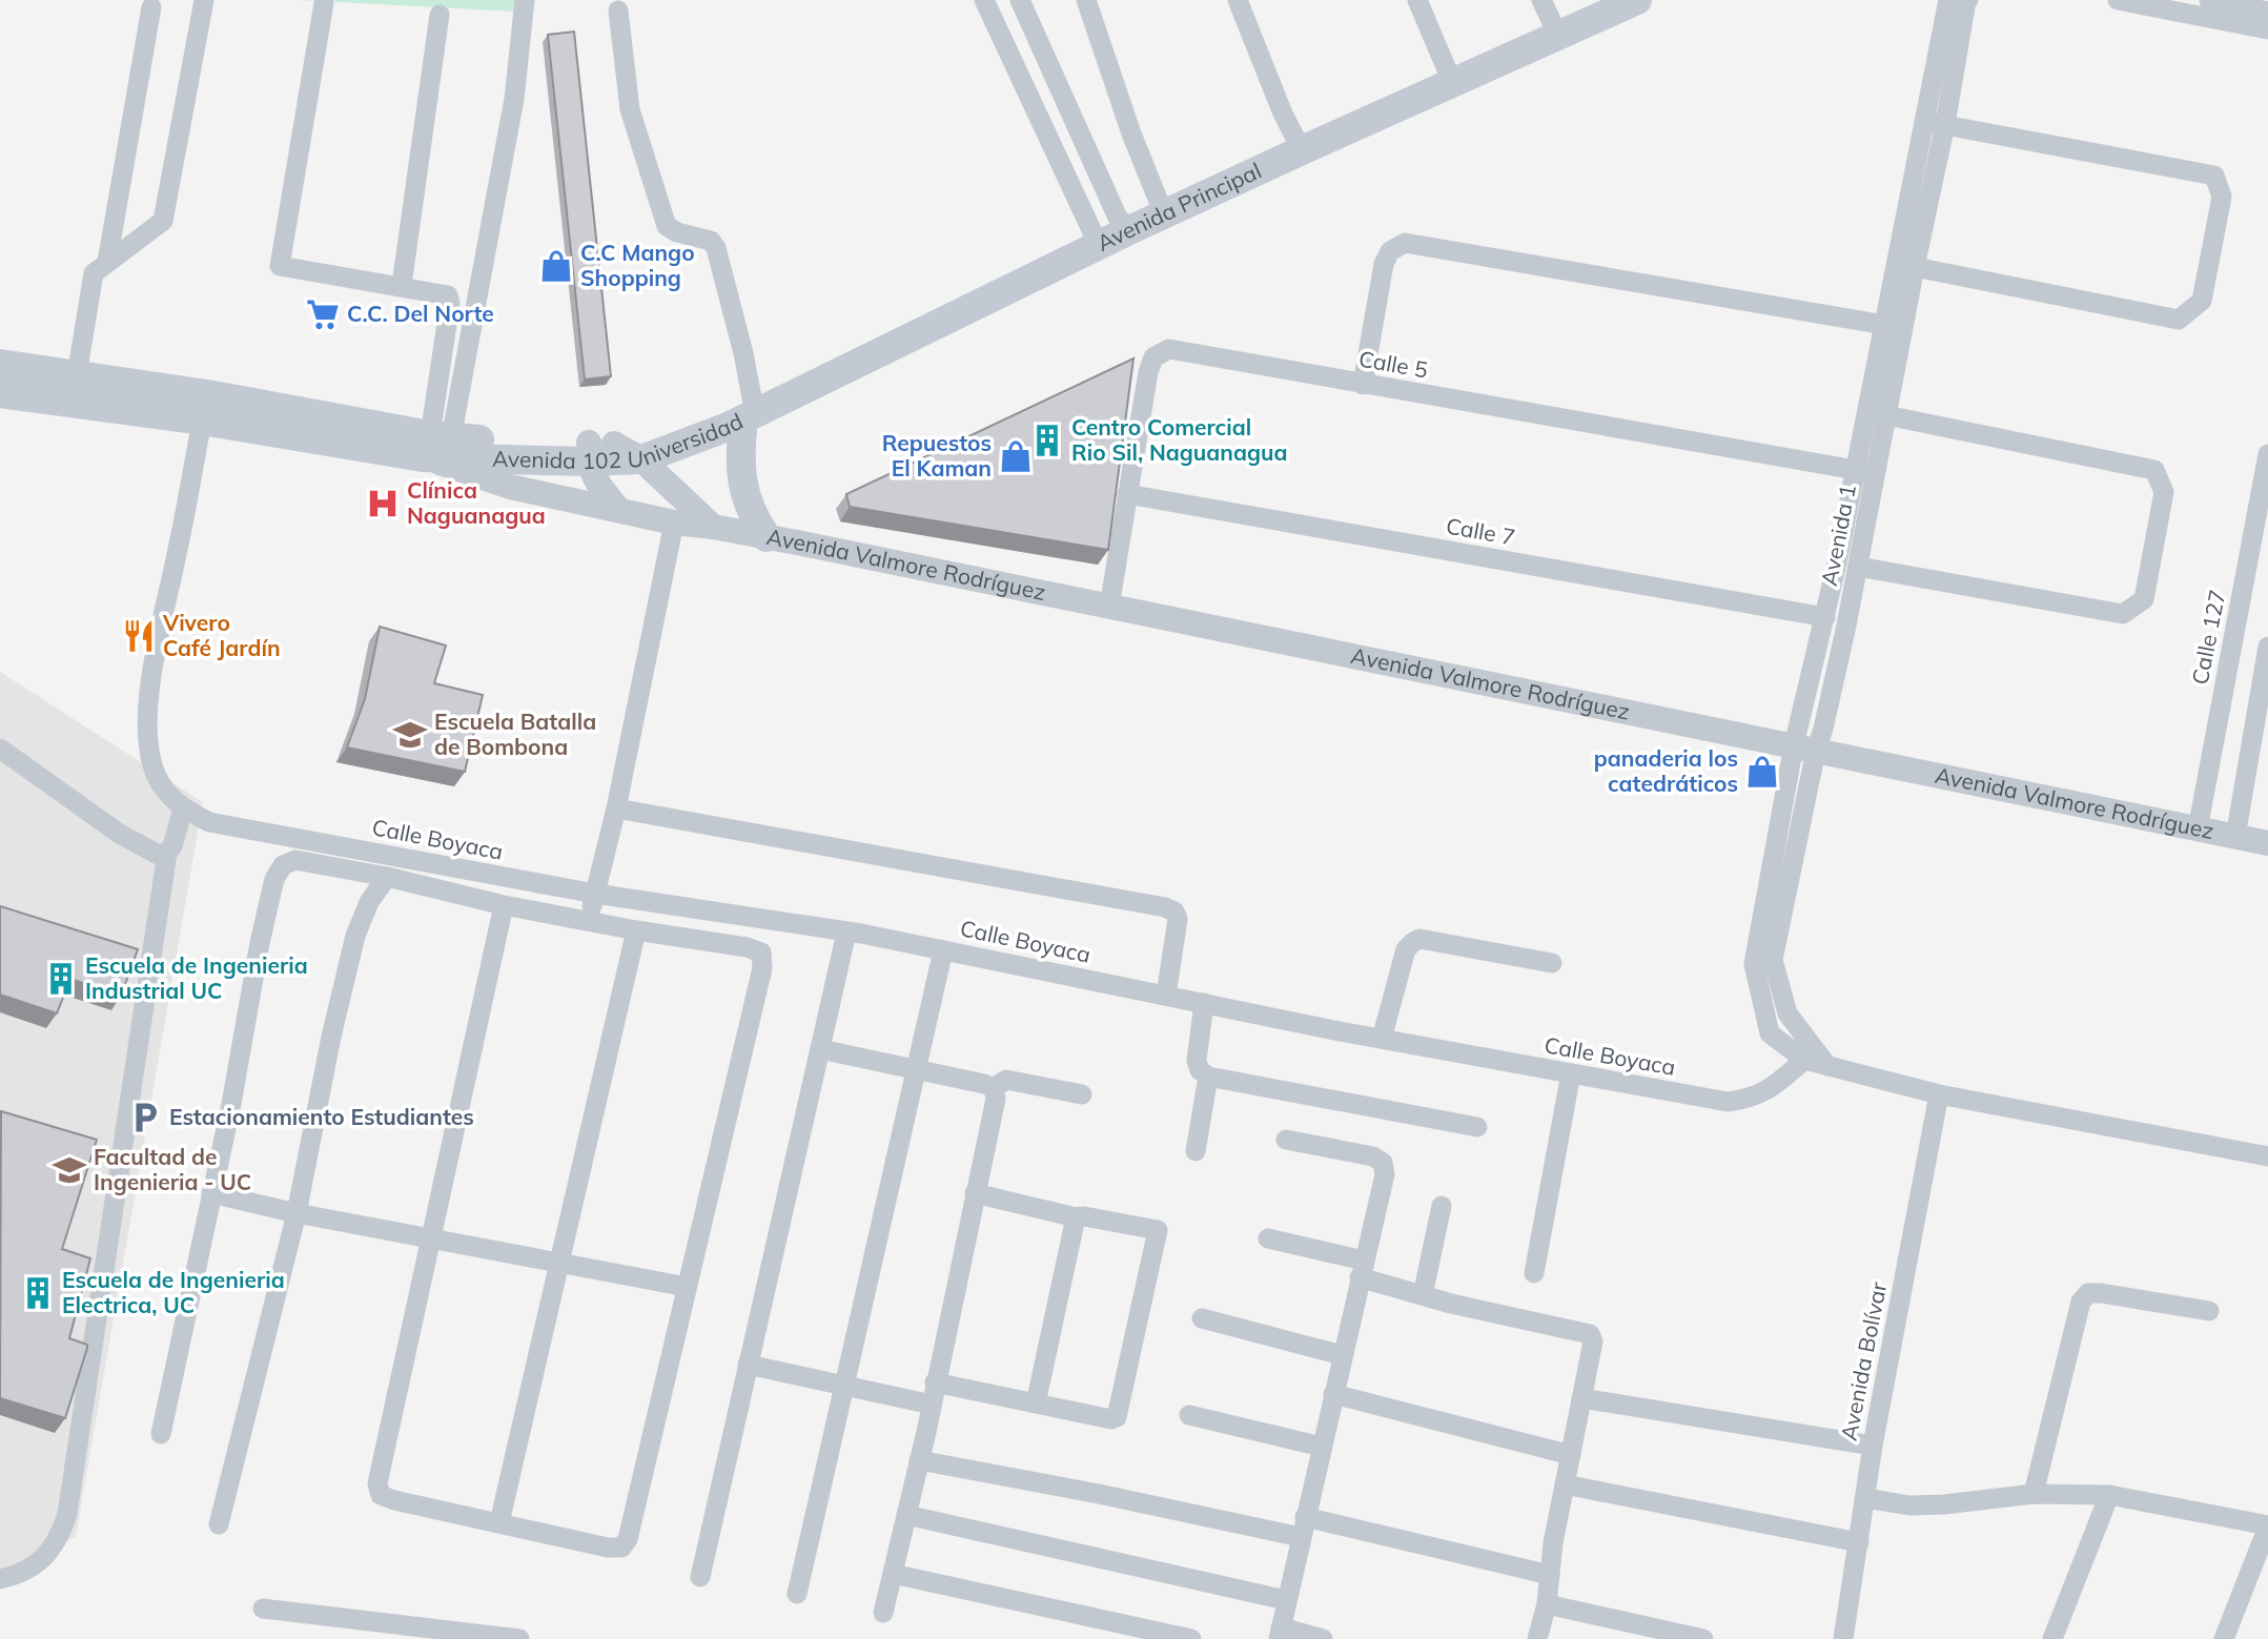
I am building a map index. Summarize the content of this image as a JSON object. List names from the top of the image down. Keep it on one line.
{"streets":{"main road":["Avenida Principal","Avenida 102 Universidad"],"street":["Calle 5","Calle 7","Avenida 1","Avenida Valmore Rodríguez","Calle 127","Calle Boyaca","Avenida Bolívar"]},"crossings":[["Avenida Principal","Avenida 102 Universidad"],["Calle 5","Calle 7"],["Calle 5","Avenida 1"],["Calle 5","Avenida Valmore Rodríguez"],["Avenida 102 Universidad","Avenida Valmore Rodríguez"],["Avenida 102 Universidad","Calle Boyaca"],["Calle 7","Avenida 1"],["Avenida 1","Avenida Valmore Rodríguez"],["Avenida 1","Calle Boyaca"],["Avenida Valmore Rodríguez","Calle 127"]],"places":{"shop":["C.C Mango Shopping","Repuestos El Kaman","panaderia los catedráticos"],"supermarket":["C.C. Del Norte"],"building":["Centro Comercial Rio Sil, Naguanagua","Escuela de Ingenieria Industrial UC","Escuela de Ingenieria Electrica, UC"],"hospital":["Clínica Naguanagua"],"restaurant":["Vivero Café Jardín"],"school or university":["Escuela Batalla de Bombona","Facultad de Ingenieria - UC"],"parking":["Estacionamiento Estudiantes"]}}
